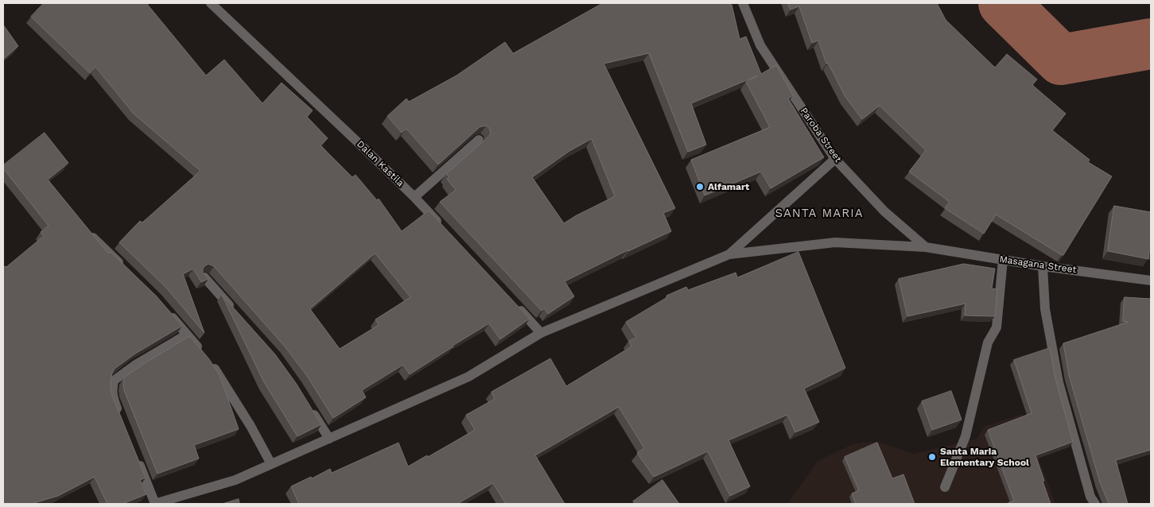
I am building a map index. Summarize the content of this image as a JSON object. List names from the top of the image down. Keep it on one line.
{"streets":{"street":["Paroba Street","Dalan Kastila","Masagana Street"]},"crossings":[["Paroba Street","Masagana Street"]],"districts":["SANTA MARIA"],"places":["Alfamart","Santa Maria Elementary School"]}
